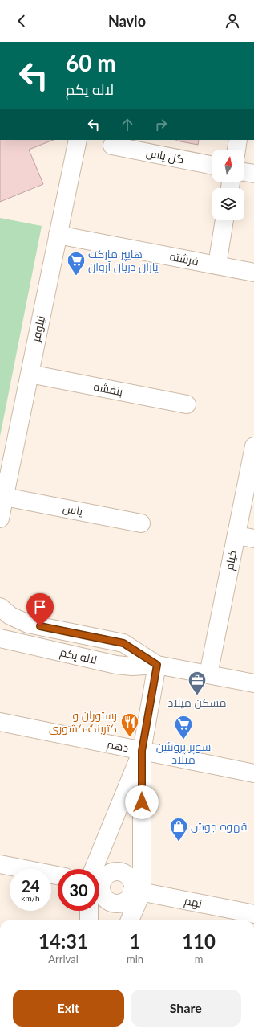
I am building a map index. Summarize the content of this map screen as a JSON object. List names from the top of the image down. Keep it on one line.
{"streets":{"street":["گل یاس","فرشته","نیلوفر","بنفشه","یاس","خیام","لاله یکم","دهم","نهم"]},"crossings":[["فرشته","نیلوفر"],["نیلوفر","بنفشه"],["نیلوفر","یاس"],["خیام","لاله یکم"]],"places":{"supermarket":["هایپر مارکت یاران دریان آروان","سوپر پروتئین میلاد"],"office":["مسکن میلاد"],"restaurant":["رستوران و کترینگ کشوری"],"shop":["قهوه جوش"]},"north":"top","page":{"header":"Navio","turn":["60 m","لاله یکم"],"speed":"24 km/h","limit":"30","eta":["14:31","Arrival","1","min","110","m"],"buttons":["Exit","Share"]}}
